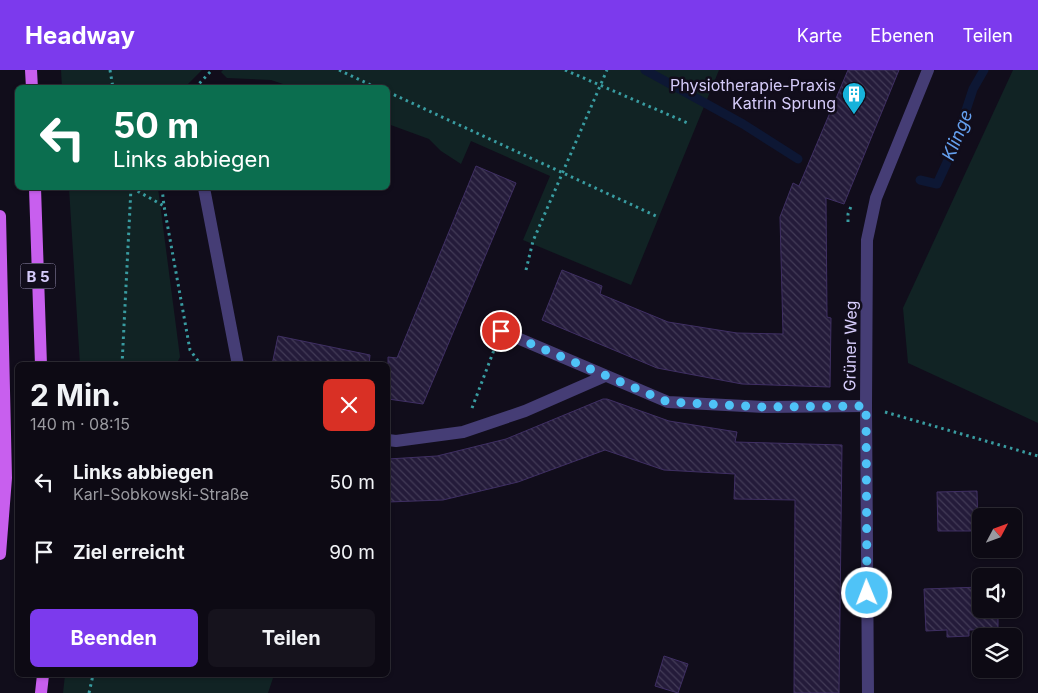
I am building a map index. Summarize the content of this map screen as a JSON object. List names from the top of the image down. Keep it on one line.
{"streets":{"main road":["B 5"],"street":["Grüner Weg"]},"water":["Klinge"],"places":{"building":["Physiotherapie-Praxis Katrin Sprung"]},"north":"top right","page":{"header":"Headway","nav":["Karte","Ebenen","Teilen"],"turn":["50 m","Links abbiegen"],"heading":["2 Min.","140 m · 08:15"],"list":[{"name":"Links abbiegen","note":"Karl-Sobkowski-Straße","value":"50 m"},{"name":"Ziel erreicht","value":"90 m"}],"buttons":["Beenden","Teilen"]}}
